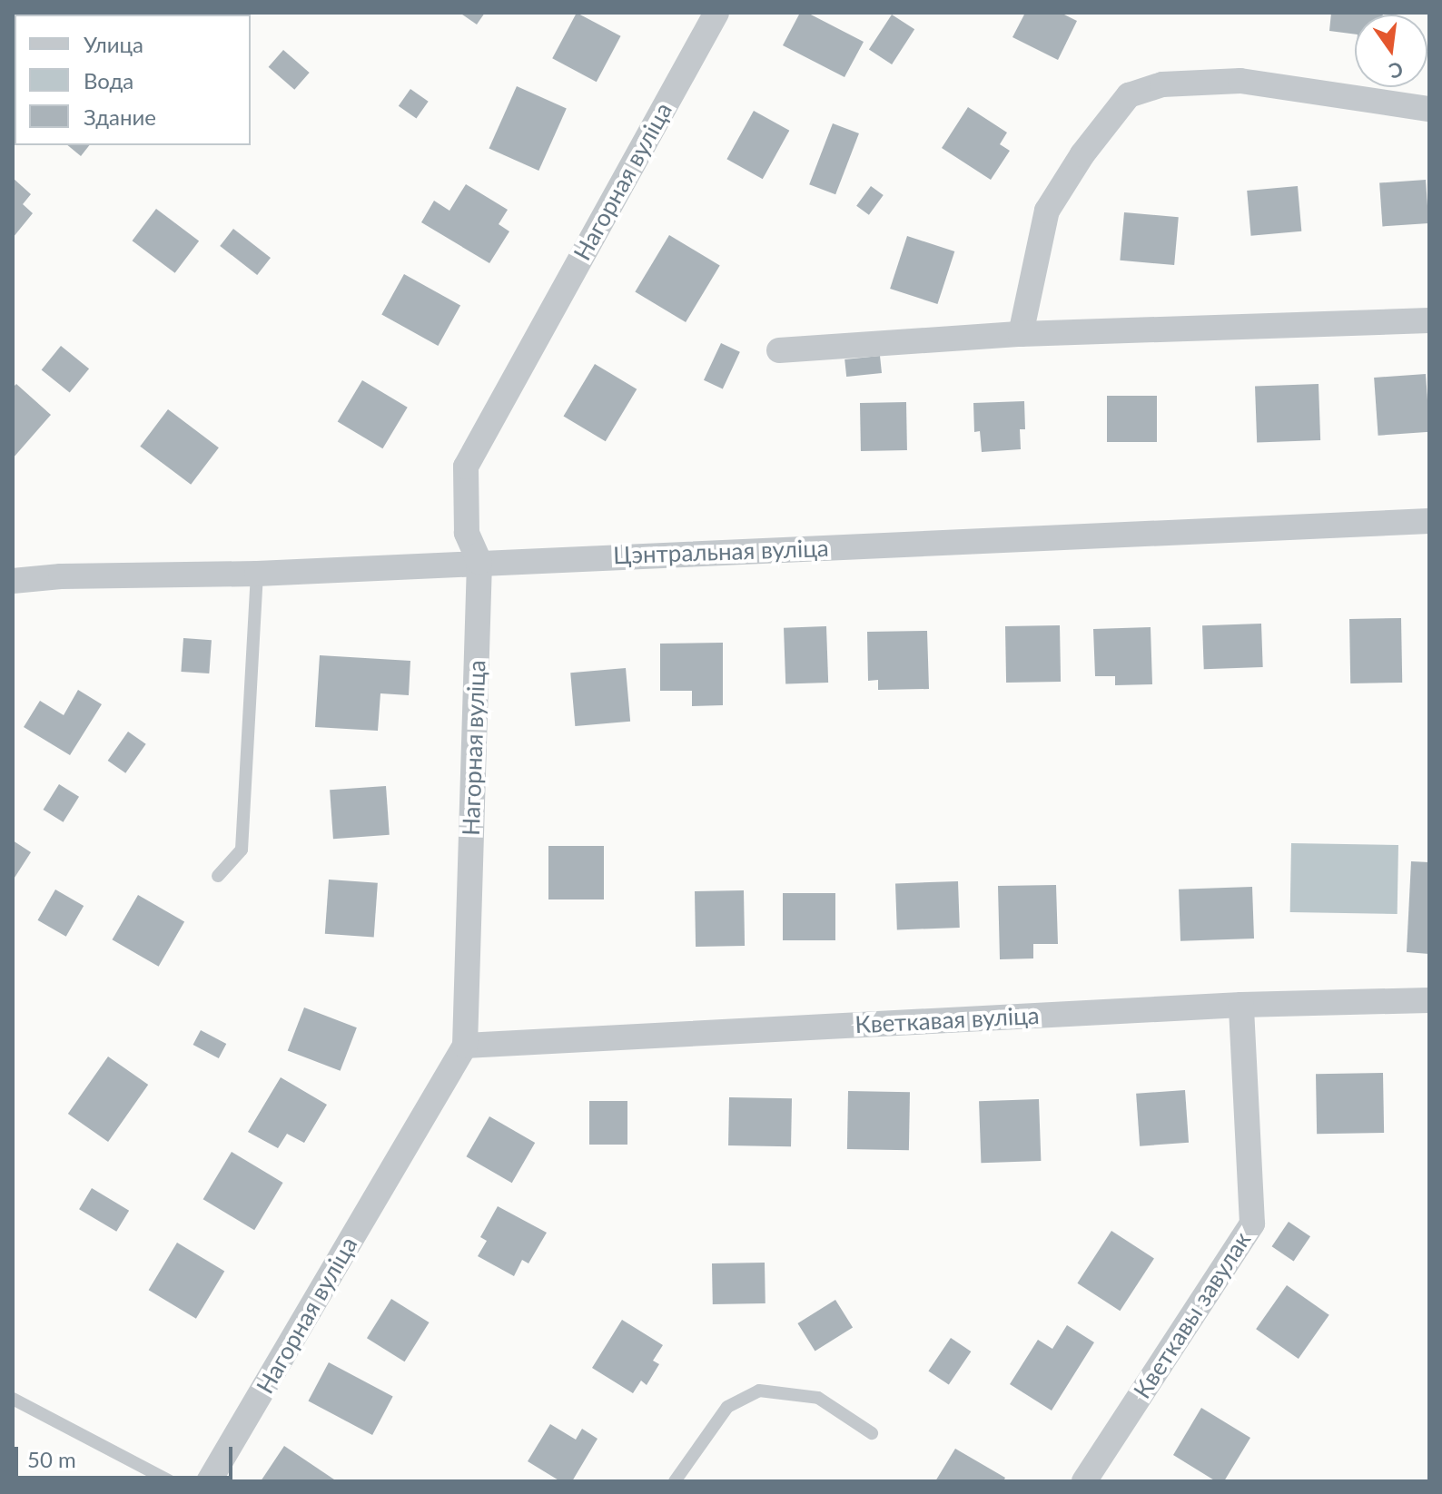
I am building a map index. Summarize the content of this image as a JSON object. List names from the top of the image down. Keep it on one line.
{"streets":{"street":["Нагорная вуліца","Цэнтральная вуліца","Кветкавая вуліца","Кветкавы завулак"]},"crossings":[["Нагорная вуліца","Цэнтральная вуліца"],["Нагорная вуліца","Кветкавая вуліца"],["Кветкавая вуліца","Кветкавы завулак"]],"legend":["Улица","Вода","Здание"],"scale_bar":"50 m","north":"bottom"}
